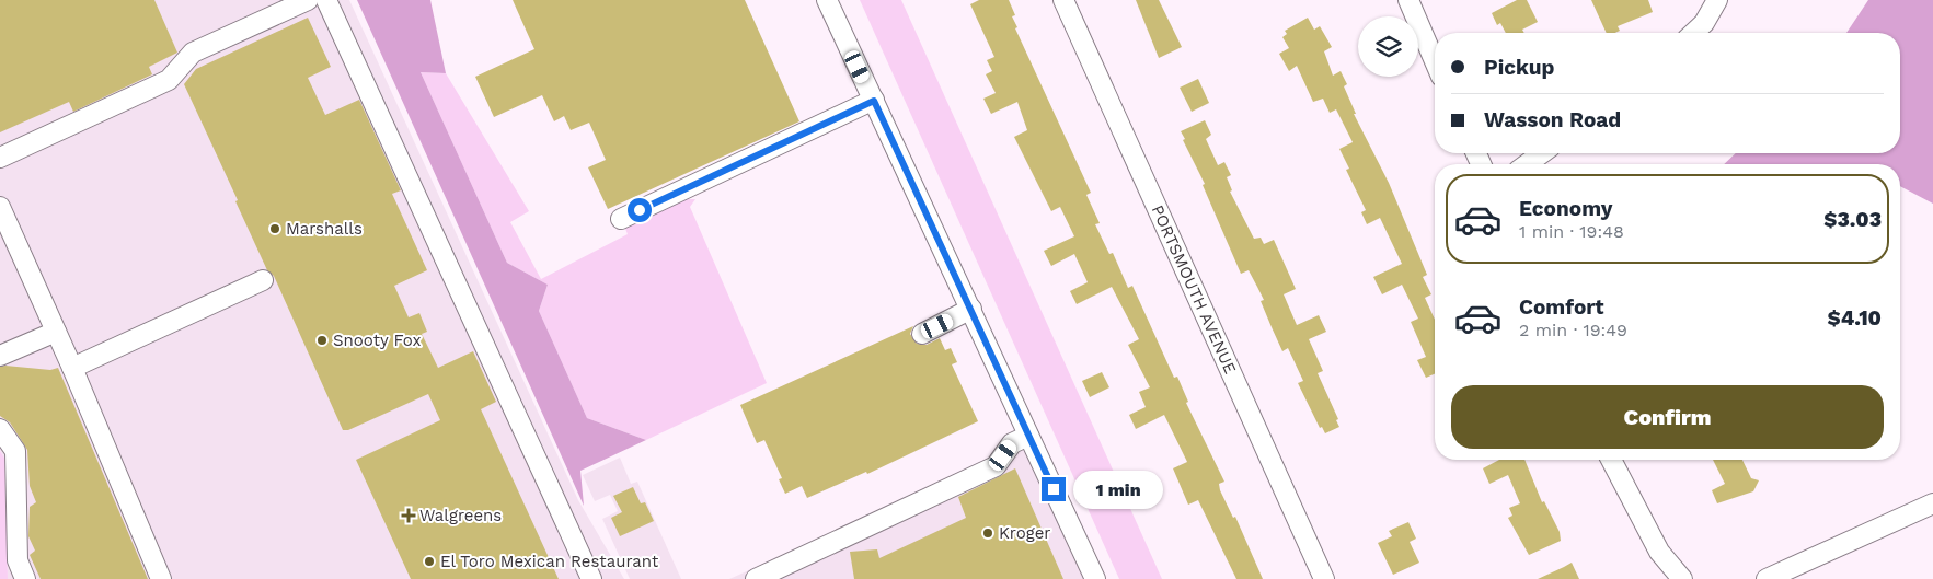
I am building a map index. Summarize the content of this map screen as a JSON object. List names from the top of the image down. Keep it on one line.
{"streets":{"street":["PORTSMOUTH AVENUE"]},"places":{"other":["Marshalls","Snooty Fox","Kroger","El Toro Mexican Restaurant"],"health":["Walgreens"]},"page":{"banner":["Pickup","Wasson Road"],"list":[{"name":"Economy","note":"1 min · 19:48","value":"$3.03"},{"name":"Comfort","note":"2 min · 19:49","value":"$4.10"}],"buttons":"Confirm","bubble":"1 min"}}
